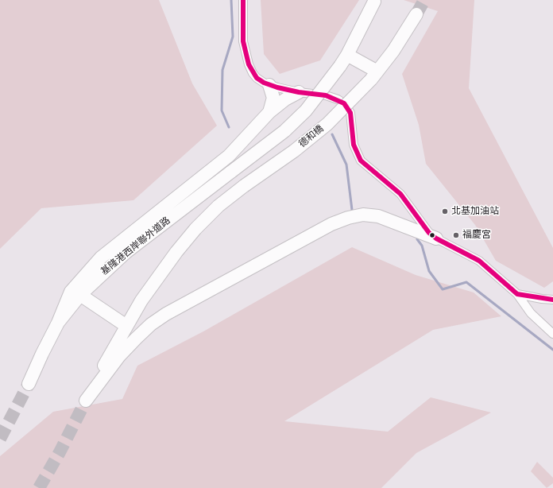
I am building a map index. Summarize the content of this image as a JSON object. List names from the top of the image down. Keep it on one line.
{"streets":{"main road":["德和橋","基隆港西岸聯外道路"]},"places":["北基加油站","福慶宮"]}
